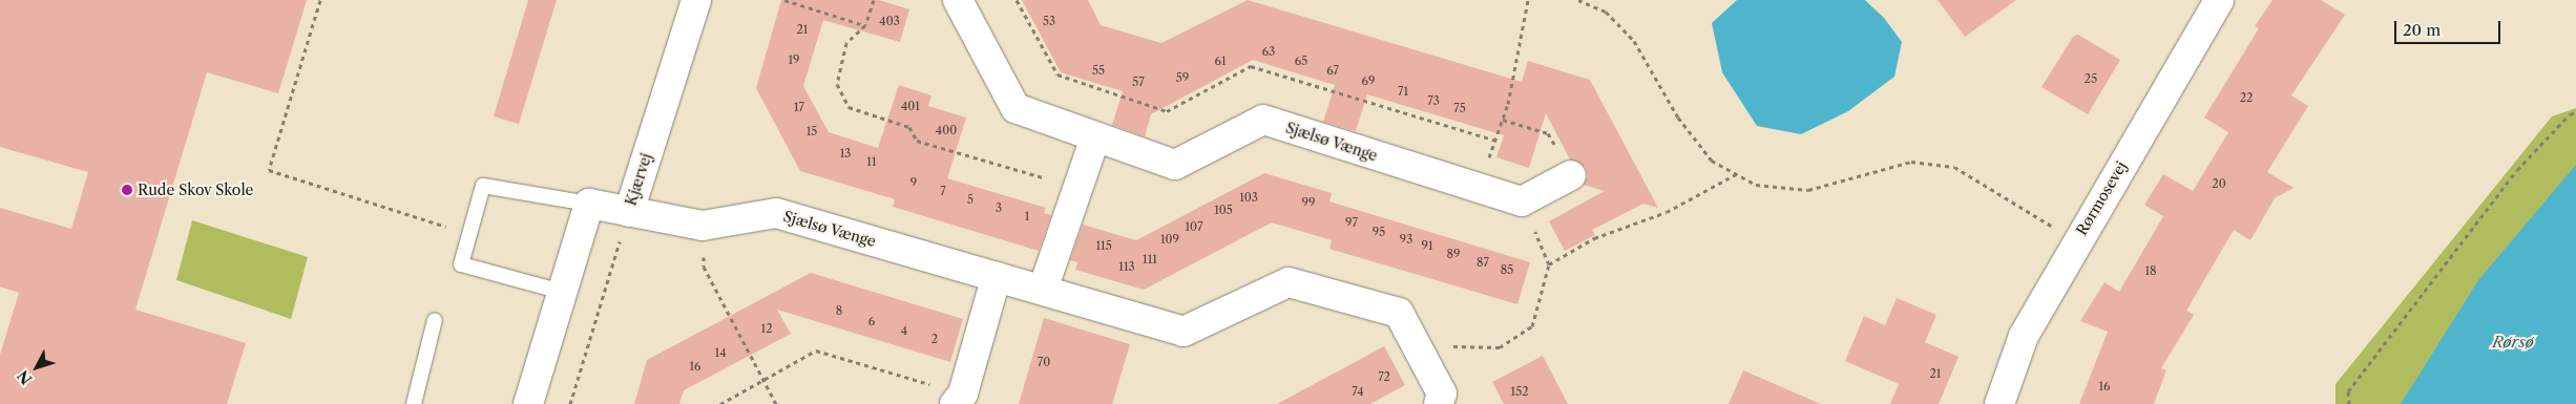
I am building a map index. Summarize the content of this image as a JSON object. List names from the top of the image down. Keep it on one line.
{"streets":{"street":["Sjælsø Vænge","Kjærvej","Rørmosevej"]},"crossings":[["Sjælsø Vænge","Kjærvej"]],"water":["Rørsø"],"places":["Rude Skov Skole"],"house_numbers":["403","53","21","63","19","61","65","55","67","59","25","69","57","71","22","73","401","17","75","400","15","13","11","9","20","7","103","5","99","3","105","1","97","107","95","109","93","115","91","89","111","87","113","85","18","8","6","12","4","2","14","70","16","21","72","16","74","152"],"scale_bar":"20 m","north":"bottom left"}
